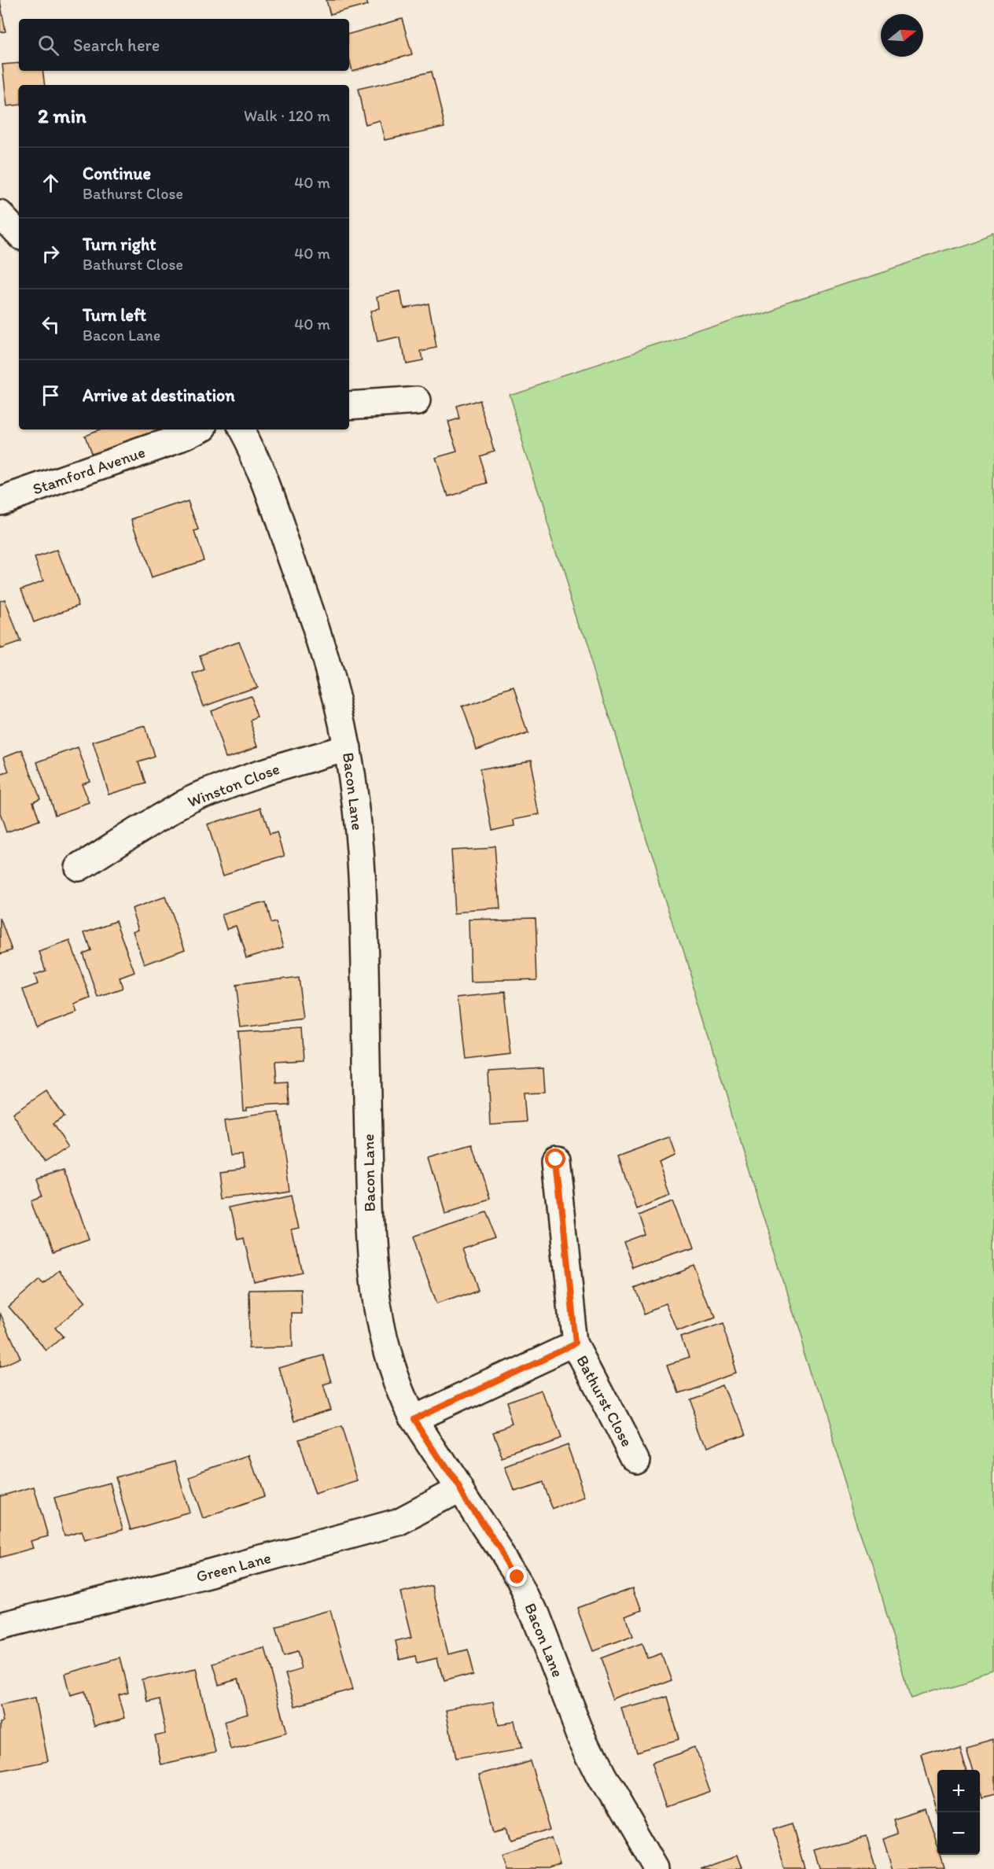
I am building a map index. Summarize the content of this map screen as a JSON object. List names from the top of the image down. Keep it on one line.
{"streets":{"street":["Stamford Avenue","Winston Close","Bacon Lane","Bathurst Close","Green Lane"]},"crossings":[["Winston Close","Bacon Lane"],["Bacon Lane","Bathurst Close"],["Bacon Lane","Green Lane"]],"north":"right","page":{"search":"Search here","heading":["2 min","Walk · 120 m"],"list":[["Continue","Bathurst Close","40 m"],["Turn right","Bathurst Close","40 m"],["Turn left","Bacon Lane","40 m"],"Arrive at destination"],"map_buttons":["+","−"]}}
